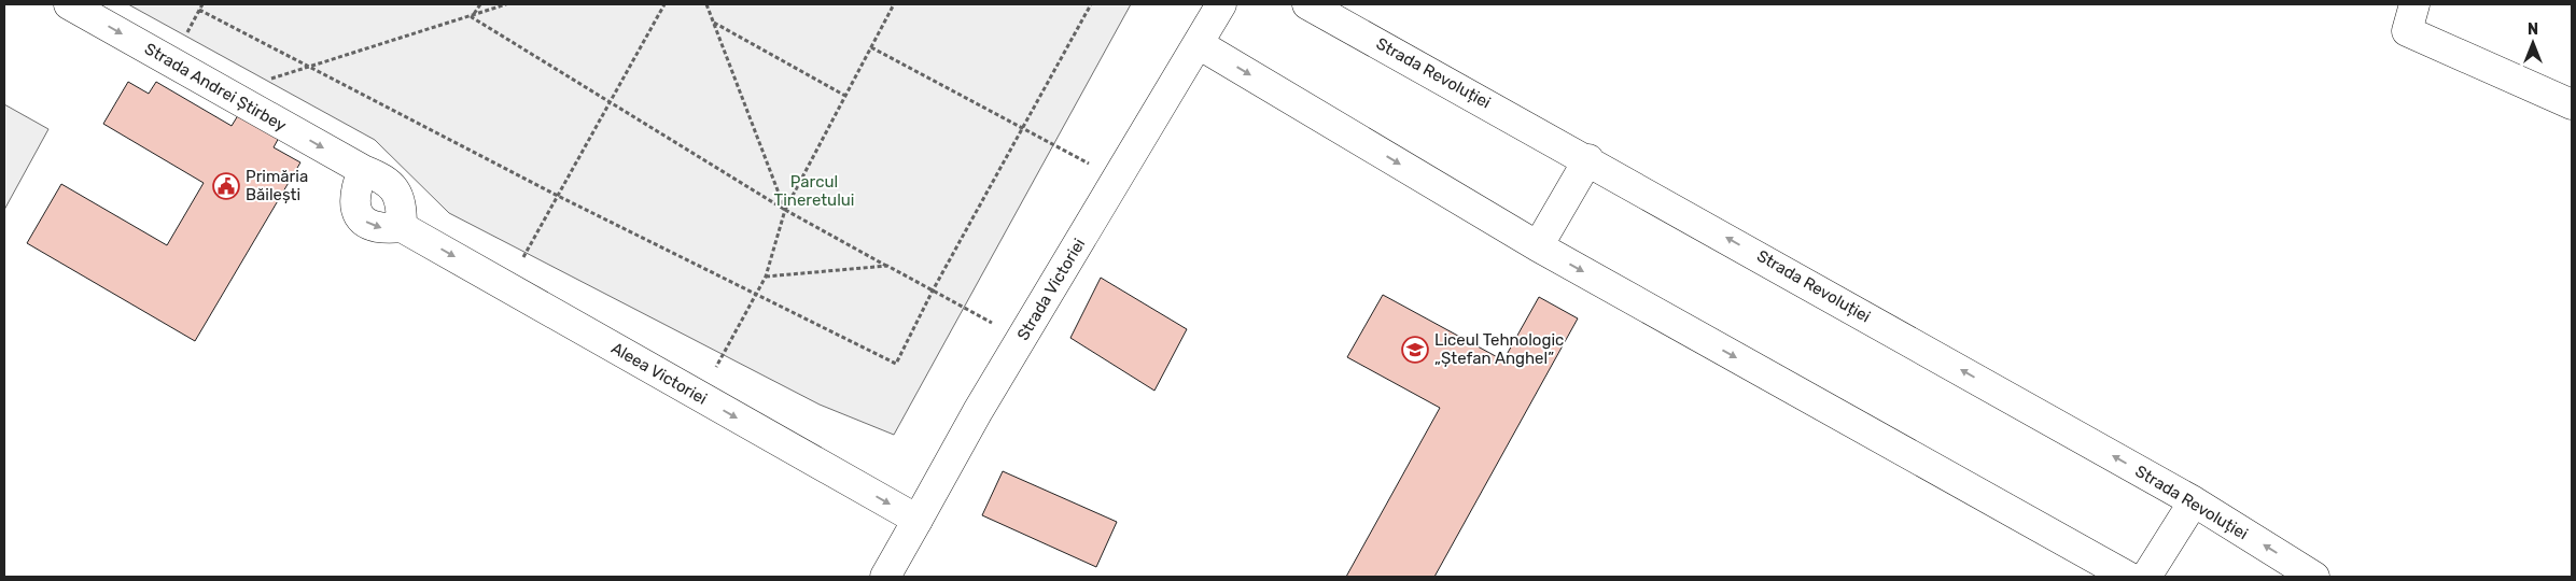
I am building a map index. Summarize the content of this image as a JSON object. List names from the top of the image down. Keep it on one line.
{"streets":{"main road":["Strada Revoluției","Strada Andrei Știrbey","Strada Victoriei","Aleea Victoriei"]},"crossings":[["Strada Andrei Știrbey","Aleea Victoriei"],["Strada Victoriei","Aleea Victoriei"]],"one_way":["Strada Andrei Știrbey","Aleea Victoriei"],"parks":["Parcul Tineretului"],"places":{"public building":["Primăria Băilești"],"school or university":["Liceul Tehnologic „Ștefan Anghel”"]},"north":"top"}
